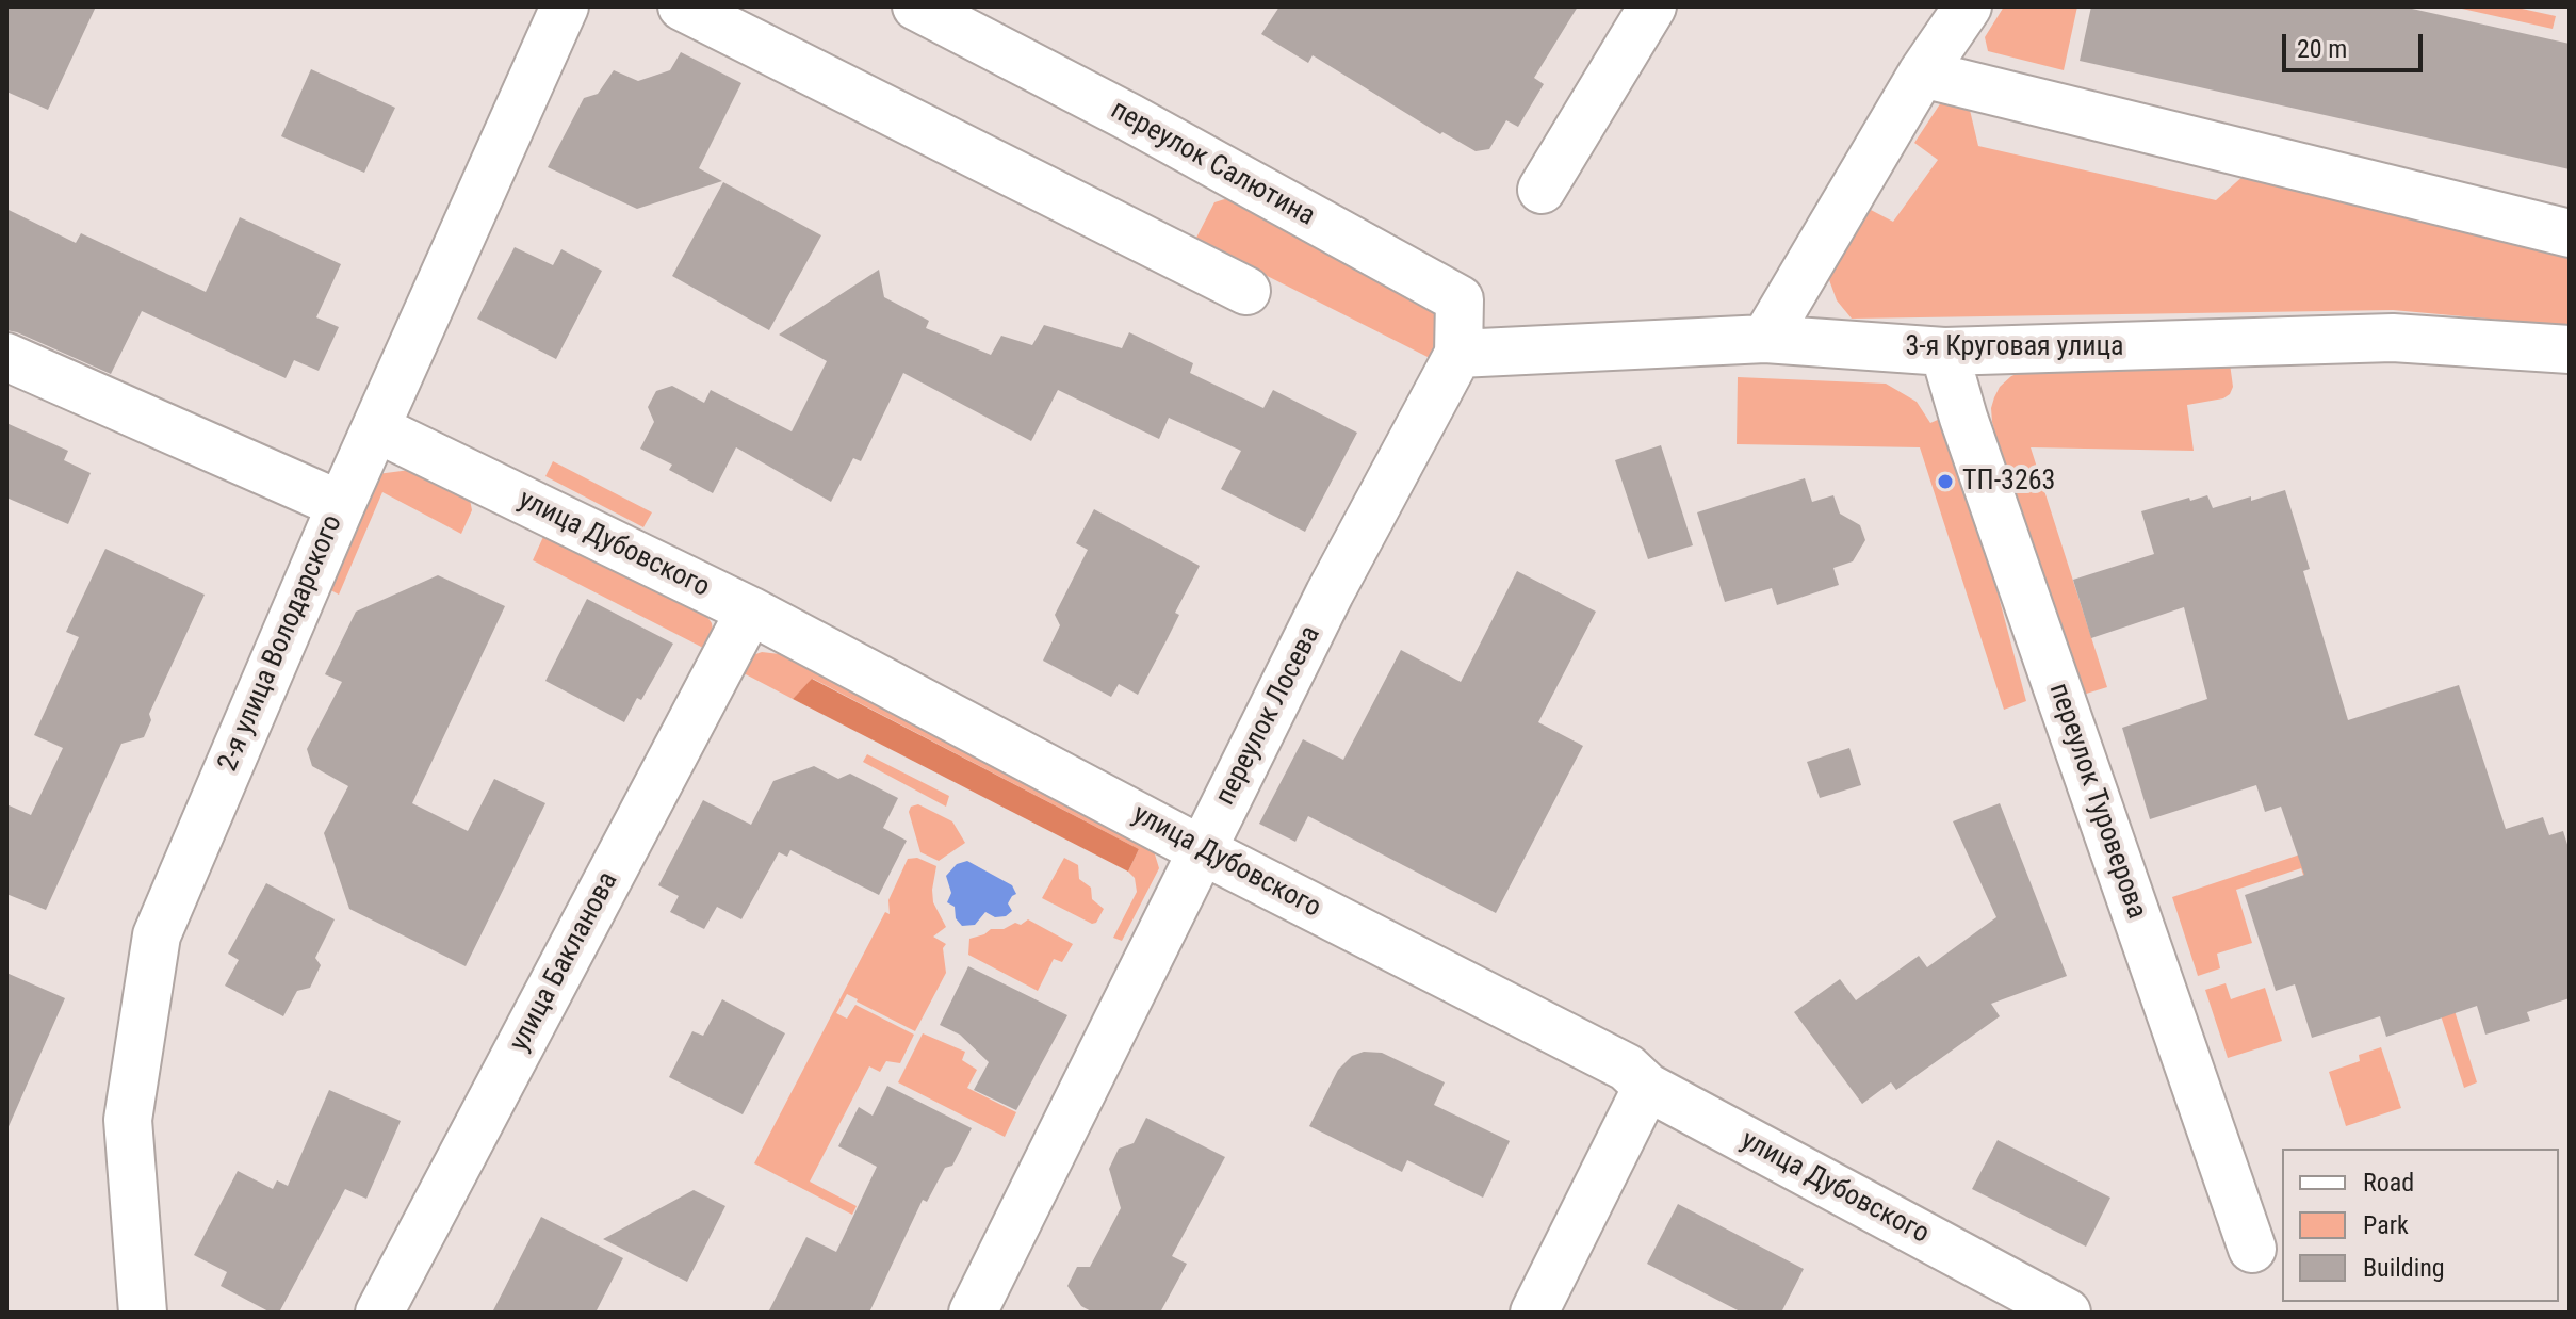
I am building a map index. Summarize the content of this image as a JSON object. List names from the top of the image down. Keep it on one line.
{"streets":{"street":["переулок Салютина","3-я Круговая улица","улица Дубовского","2-я улица Володарского","переулок Лосева","переулок Туроверова","улица Бакланова"]},"crossings":[["переулок Салютина","3-я Круговая улица"],["переулок Салютина","переулок Лосева"],["3-я Круговая улица","переулок Лосева"],["3-я Круговая улица","переулок Туроверова"],["улица Дубовского","2-я улица Володарского"],["улица Дубовского","переулок Лосева"],["улица Дубовского","улица Бакланова"]],"places":["ТП-3263"],"legend":["Road","Park","Building"],"scale_bar":"20 m"}
